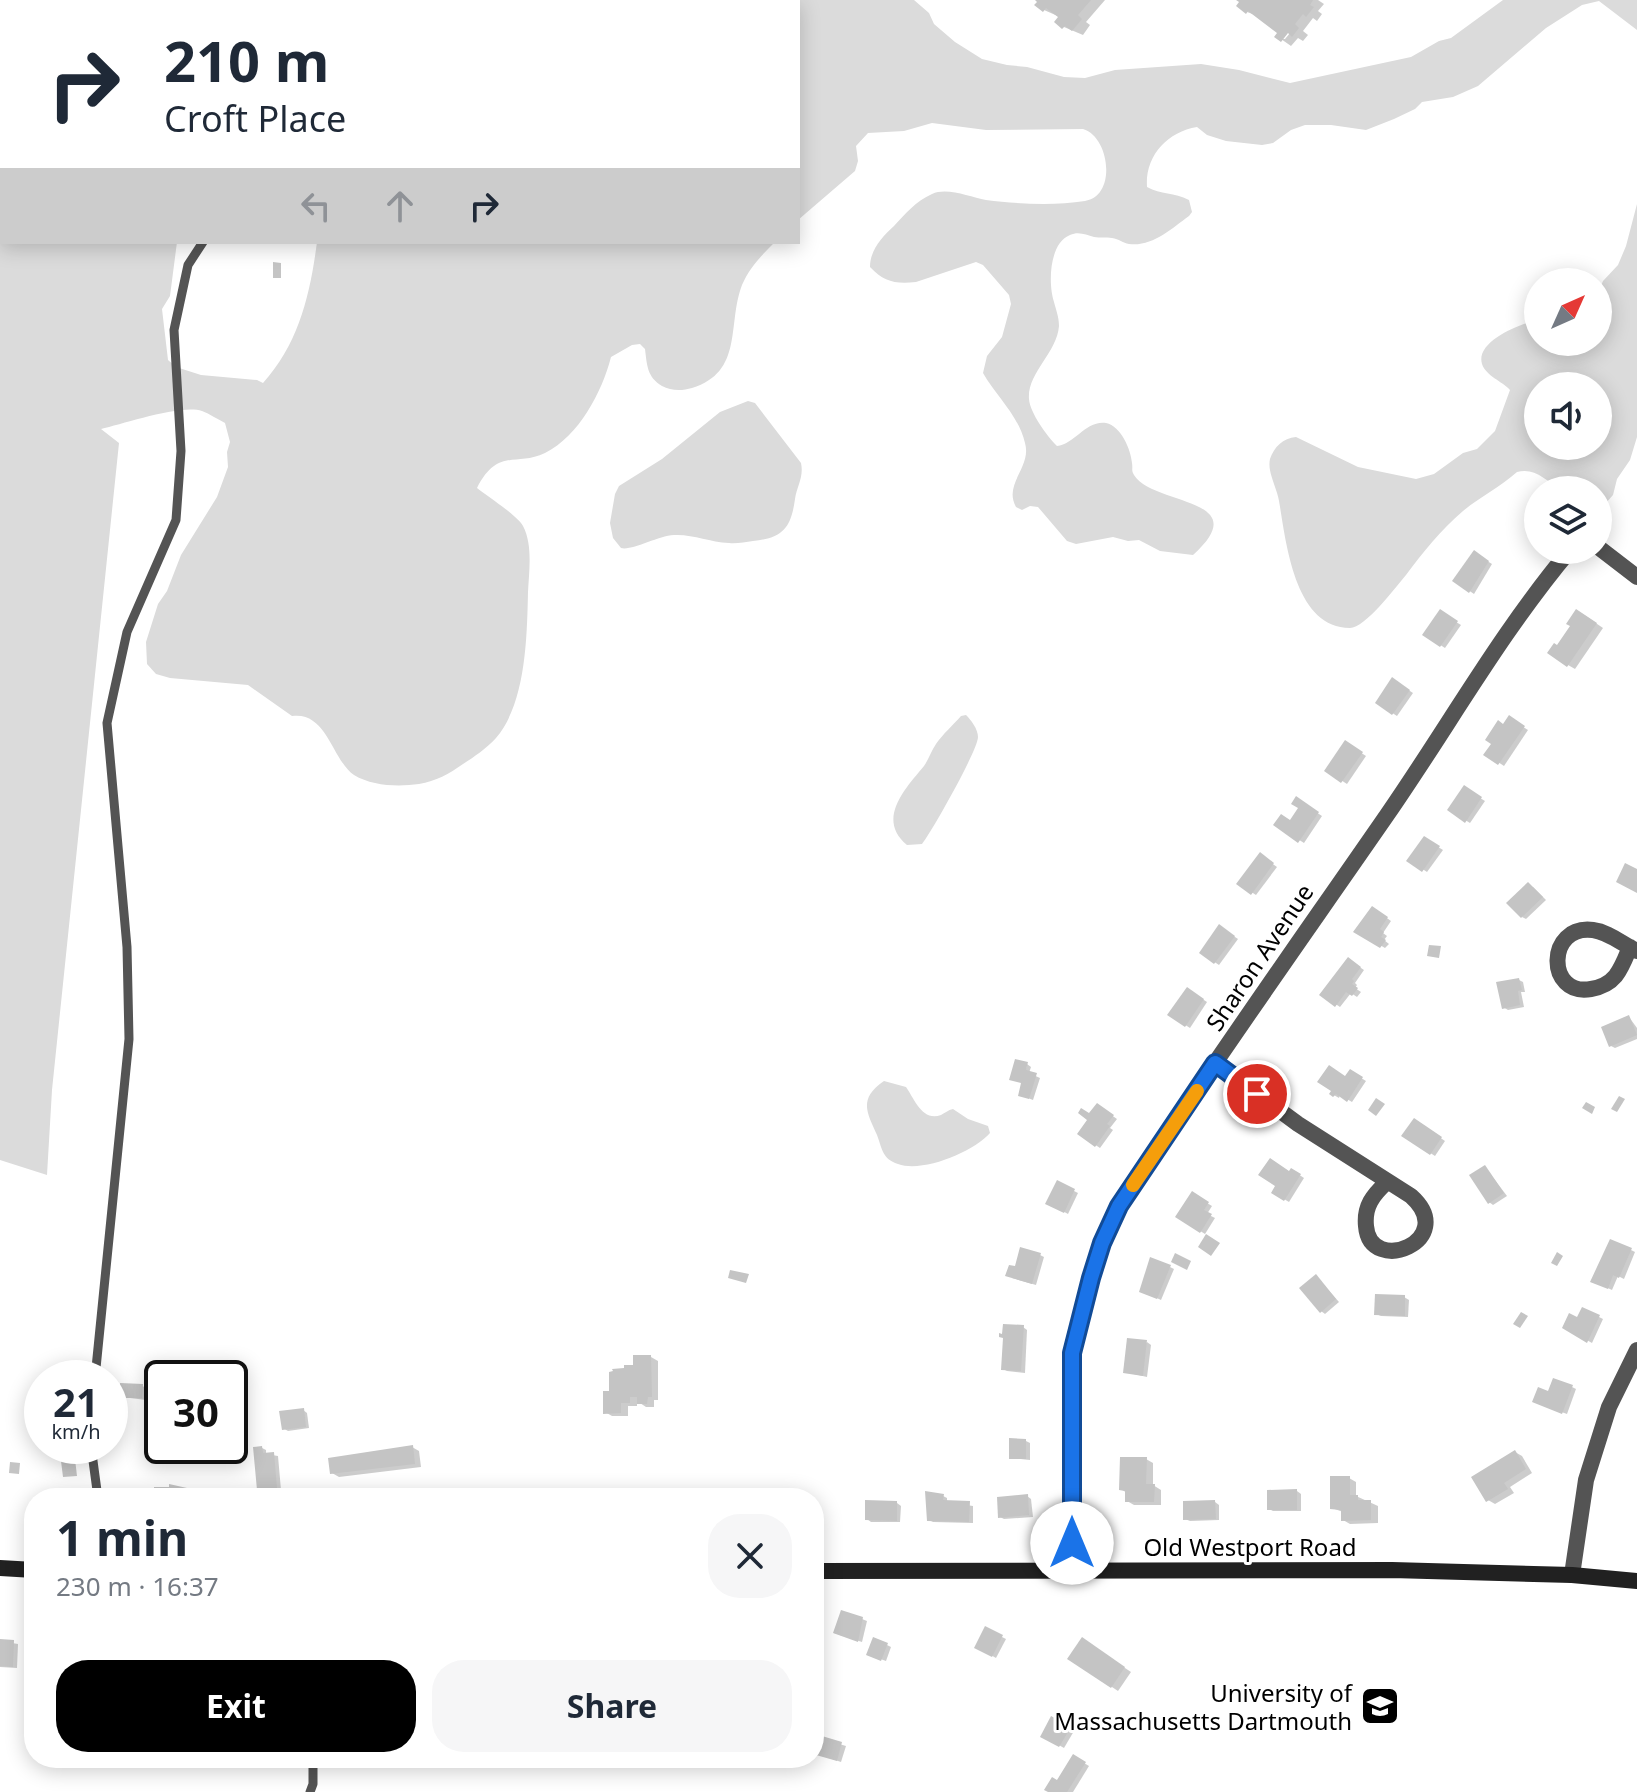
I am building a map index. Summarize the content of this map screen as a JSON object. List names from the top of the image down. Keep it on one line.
{"streets":{"main road":["Old Westport Road"],"street":["Sharon Avenue"]},"crossings":[["Sharon Avenue","Old Westport Road"]],"places":{"school or university":["University of Massachusetts Dartmouth"]},"north":"top right","page":{"turn":["210 m","Croft Place"],"speed":"21 km/h","limit":"30","heading":["1 min","230 m · 16:37"],"buttons":["Exit","Share"]}}
